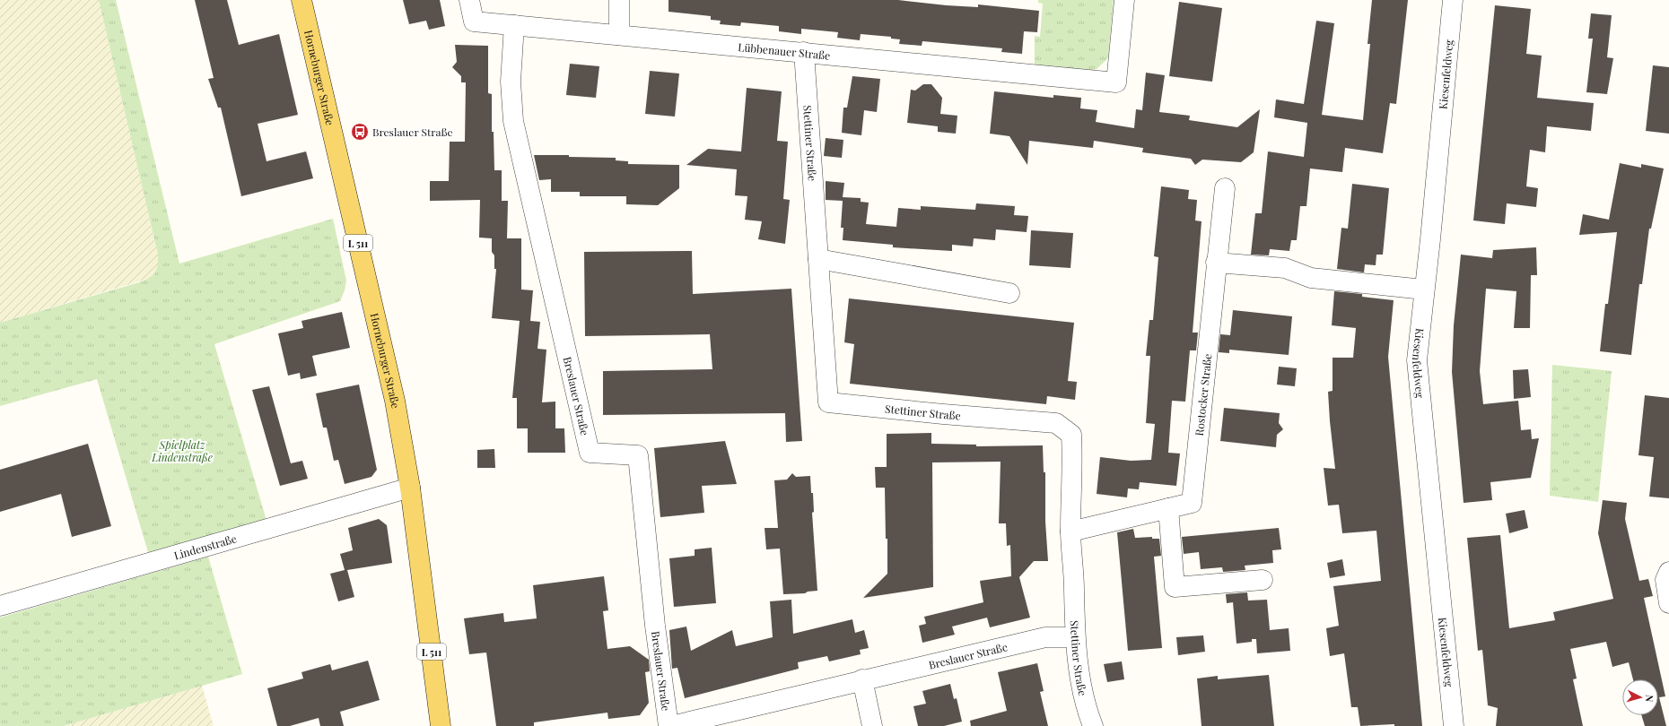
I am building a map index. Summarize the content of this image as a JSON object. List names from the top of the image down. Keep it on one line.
{"streets":{"main road":["Horneburger Straße","L 511"],"street":["Lübbenauer Straße","Kiesenfeldweg","Stettiner Straße","Rostocker Straße","Breslauer Straße","Lindenstraße"]},"crossings":[["Lübbenauer Straße","Stettiner Straße"],["Lübbenauer Straße","Breslauer Straße"],["Horneburger Straße","Lindenstraße"],["Stettiner Straße","Rostocker Straße"],["Stettiner Straße","Breslauer Straße"]],"parks":["Spielplatz Lindenstraße"],"places":{"bus stop":["Breslauer Straße"]},"north":"right"}
